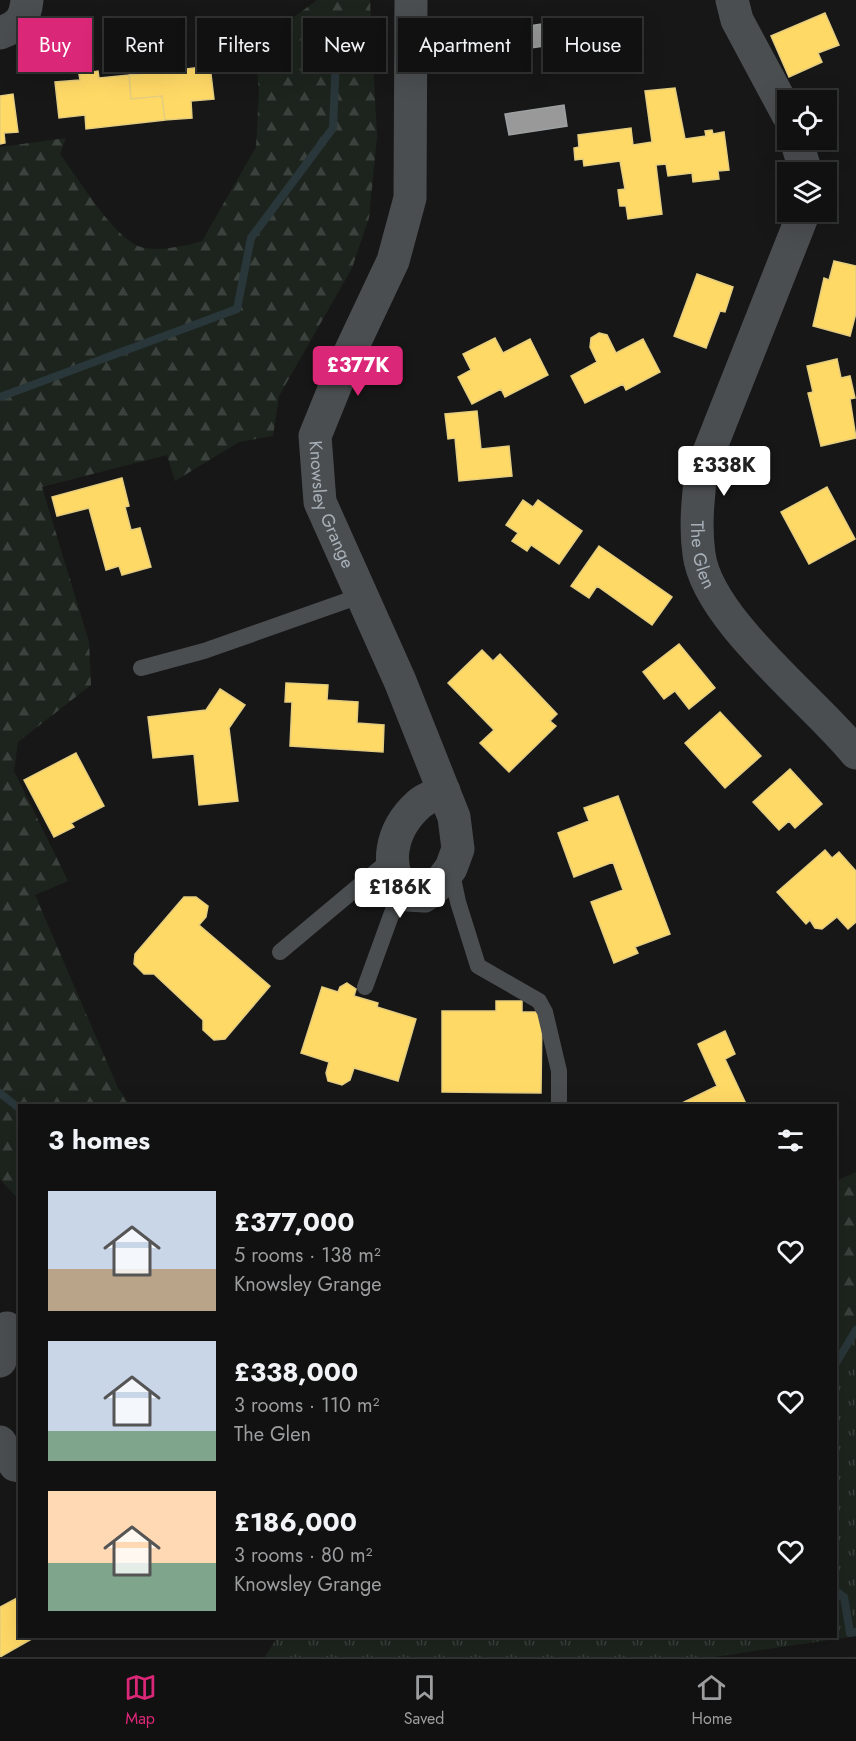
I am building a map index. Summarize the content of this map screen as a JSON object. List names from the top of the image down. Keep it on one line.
{"streets":{"street":["Knowsley Grange","The Glen"]},"page":{"chip":["Buy","Rent","Filters","New","Apartment","House"],"price":["£377K","£338K","£186K"],"heading":"3 homes","list":[{"name":"£377,000","note":"5 rooms · 138 m² · Knowsley Grange"},{"name":"£338,000","note":"3 rooms · 110 m² · The Glen"},{"name":"£186,000","note":"3 rooms · 80 m² · Knowsley Grange"}],"tabs":["Map","Saved","Home"]}}
